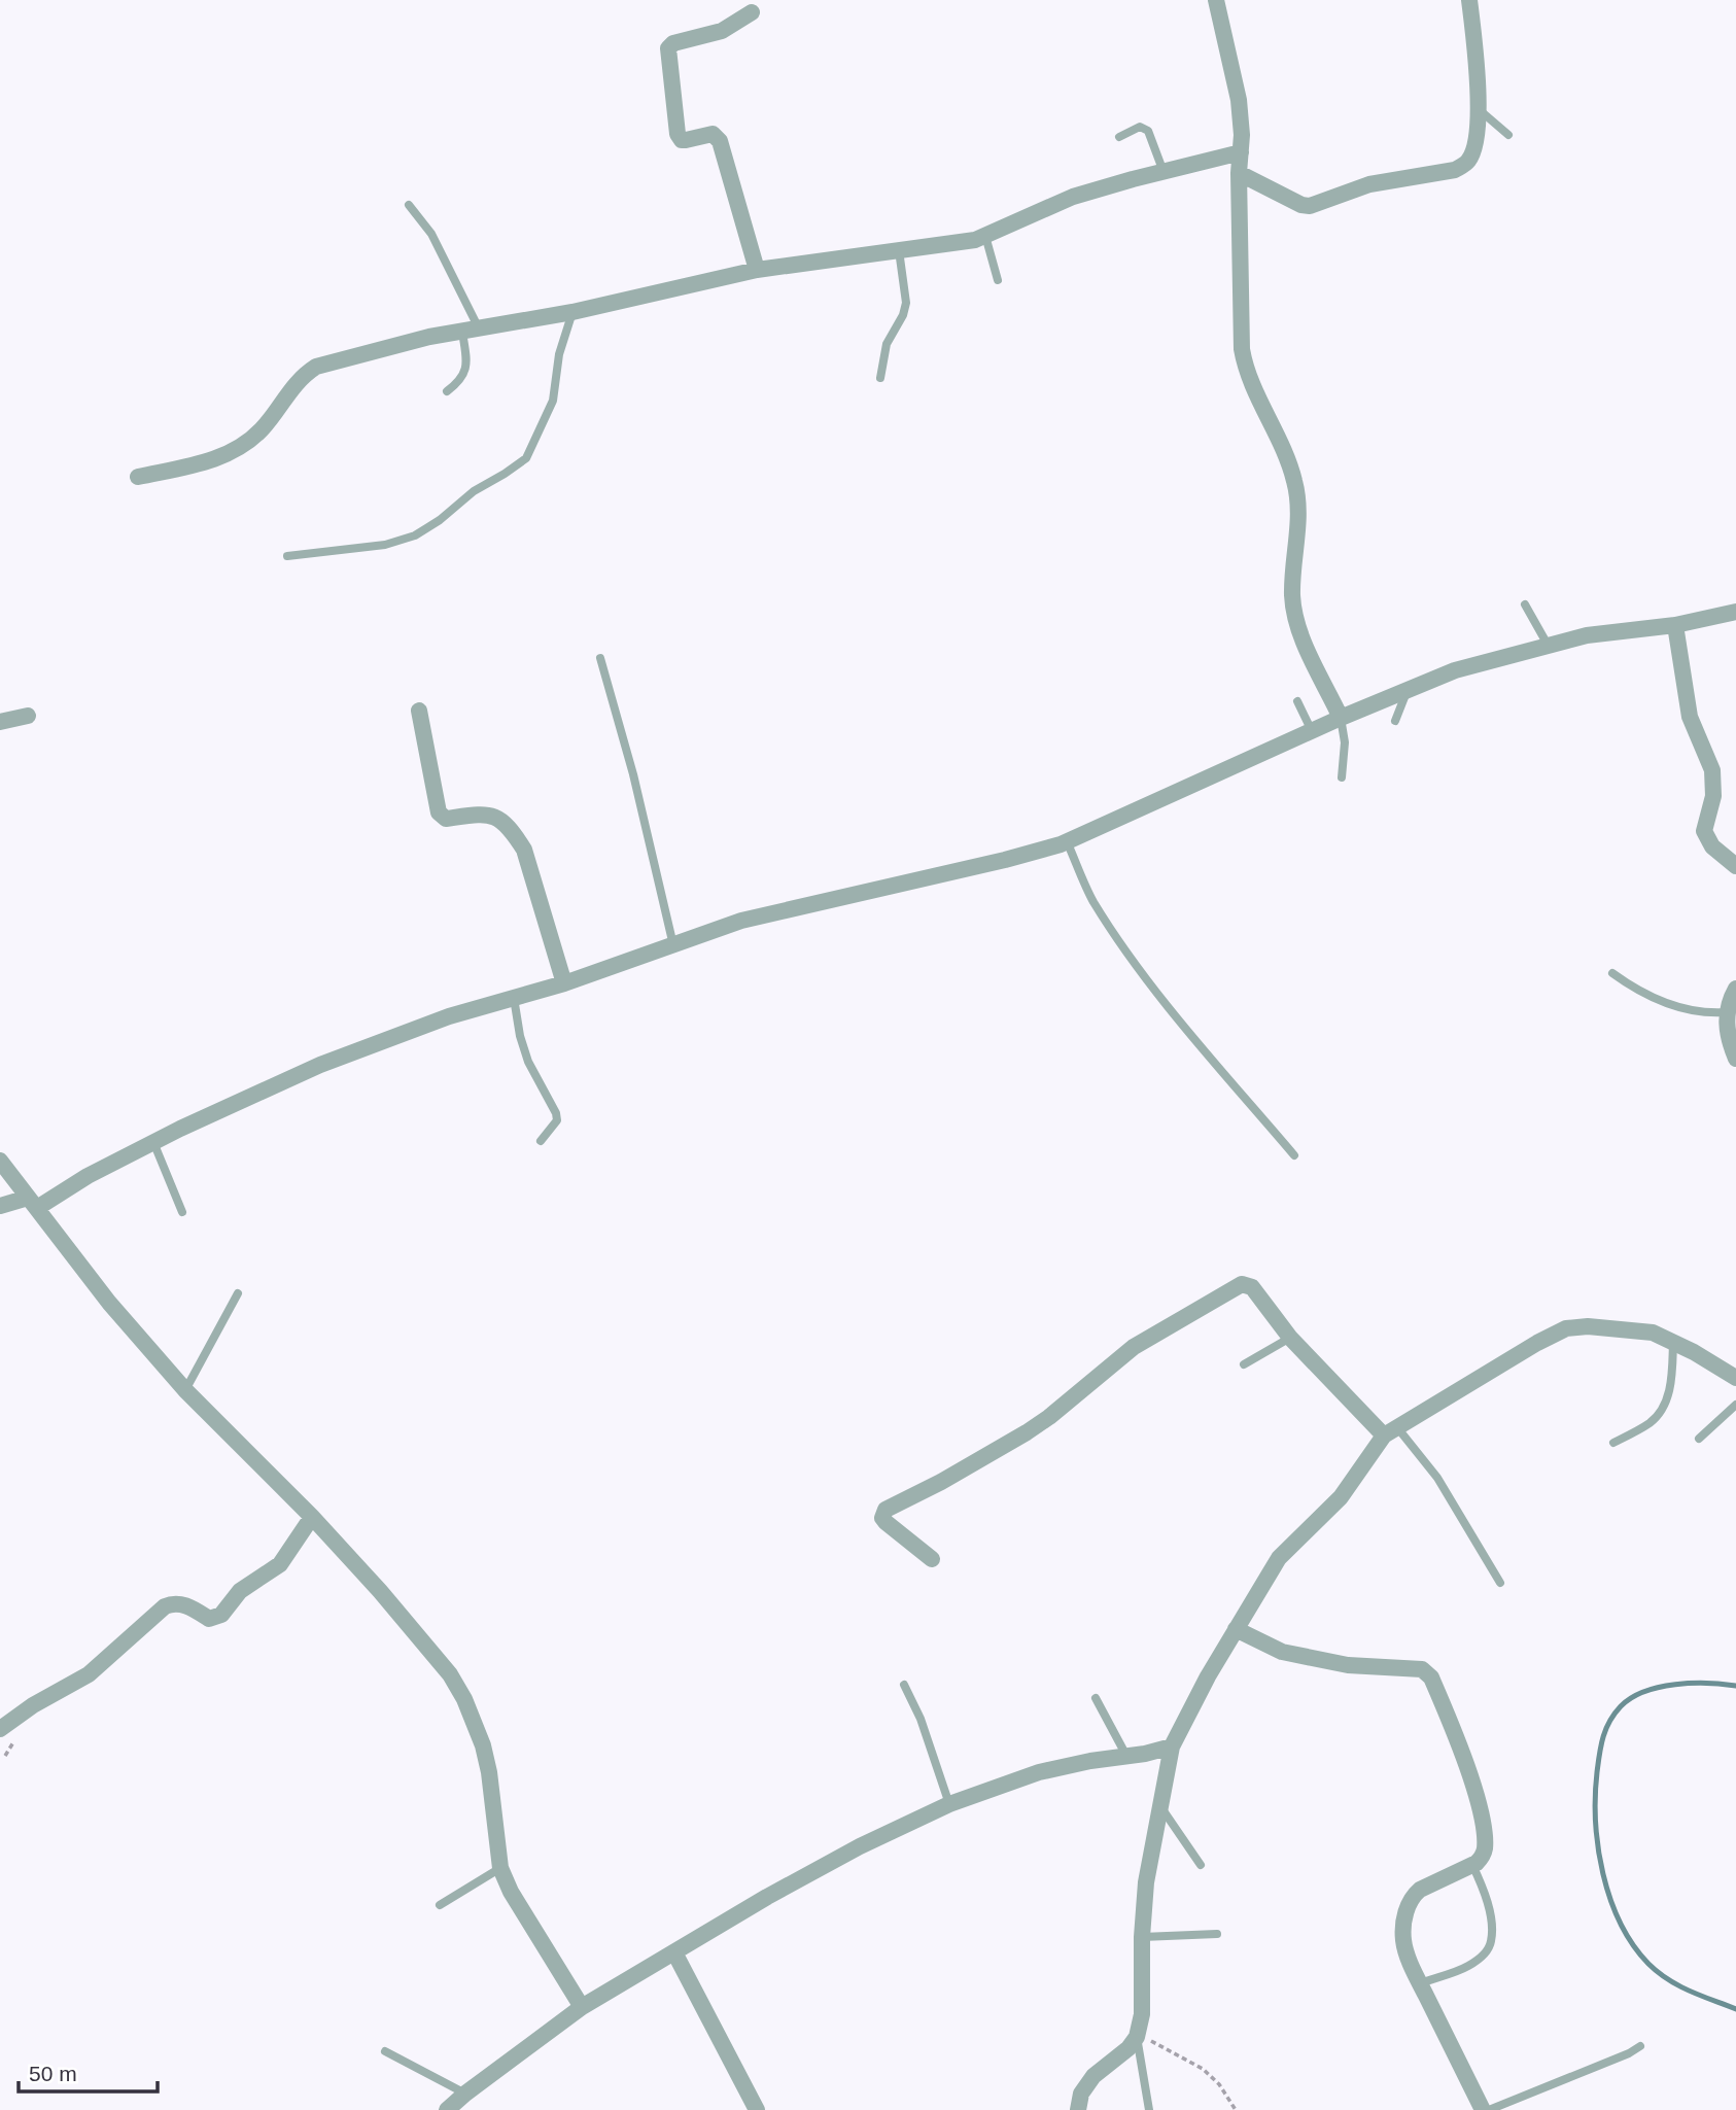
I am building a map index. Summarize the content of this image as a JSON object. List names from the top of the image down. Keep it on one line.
{"scale_bar":"50 m"}
